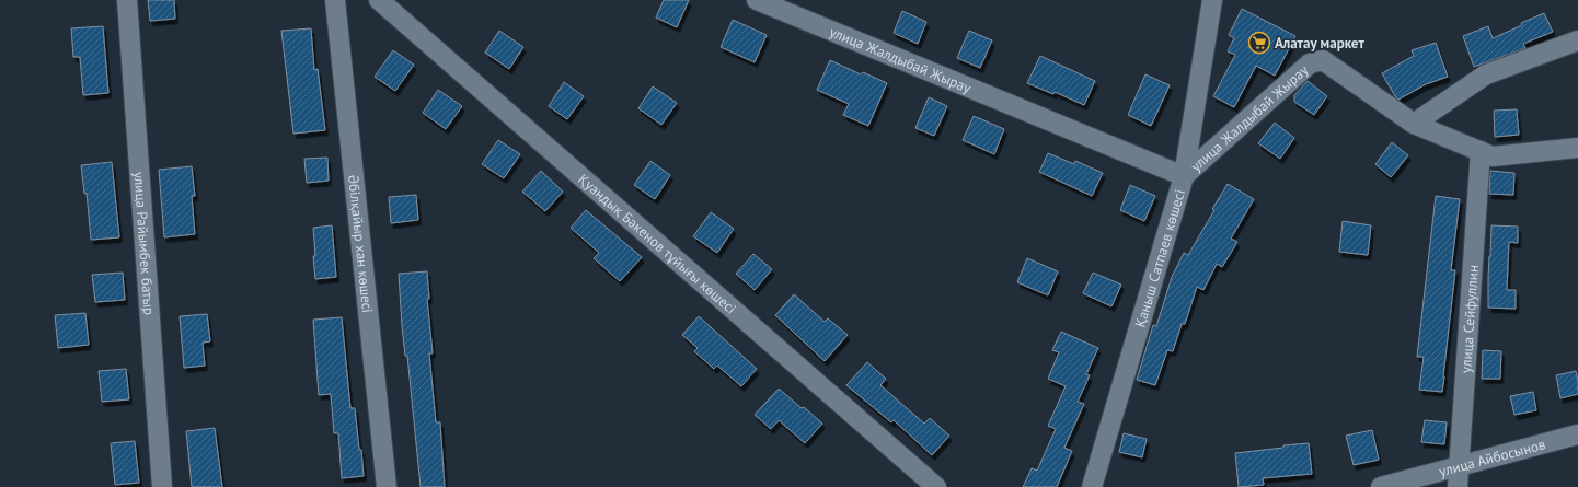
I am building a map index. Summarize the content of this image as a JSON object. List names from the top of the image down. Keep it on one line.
{"streets":{"street":["улица Жалдыбай Жырау","улица Райымбек батыр","Әбілқайыр хан көшесі","Қуандық Бәкенов тұйығы көшесі","Қаныш Сатпаев көшесі","улица Сейфуллин","улица Айбосынов"]},"crossings":[["улица Жалдыбай Жырау","Қаныш Сатпаев көшесі"],["улица Жалдыбай Жырау","улица Сейфуллин"],["улица Сейфуллин","улица Айбосынов"]],"places":{"supermarket":["Алатау маркет"]}}
